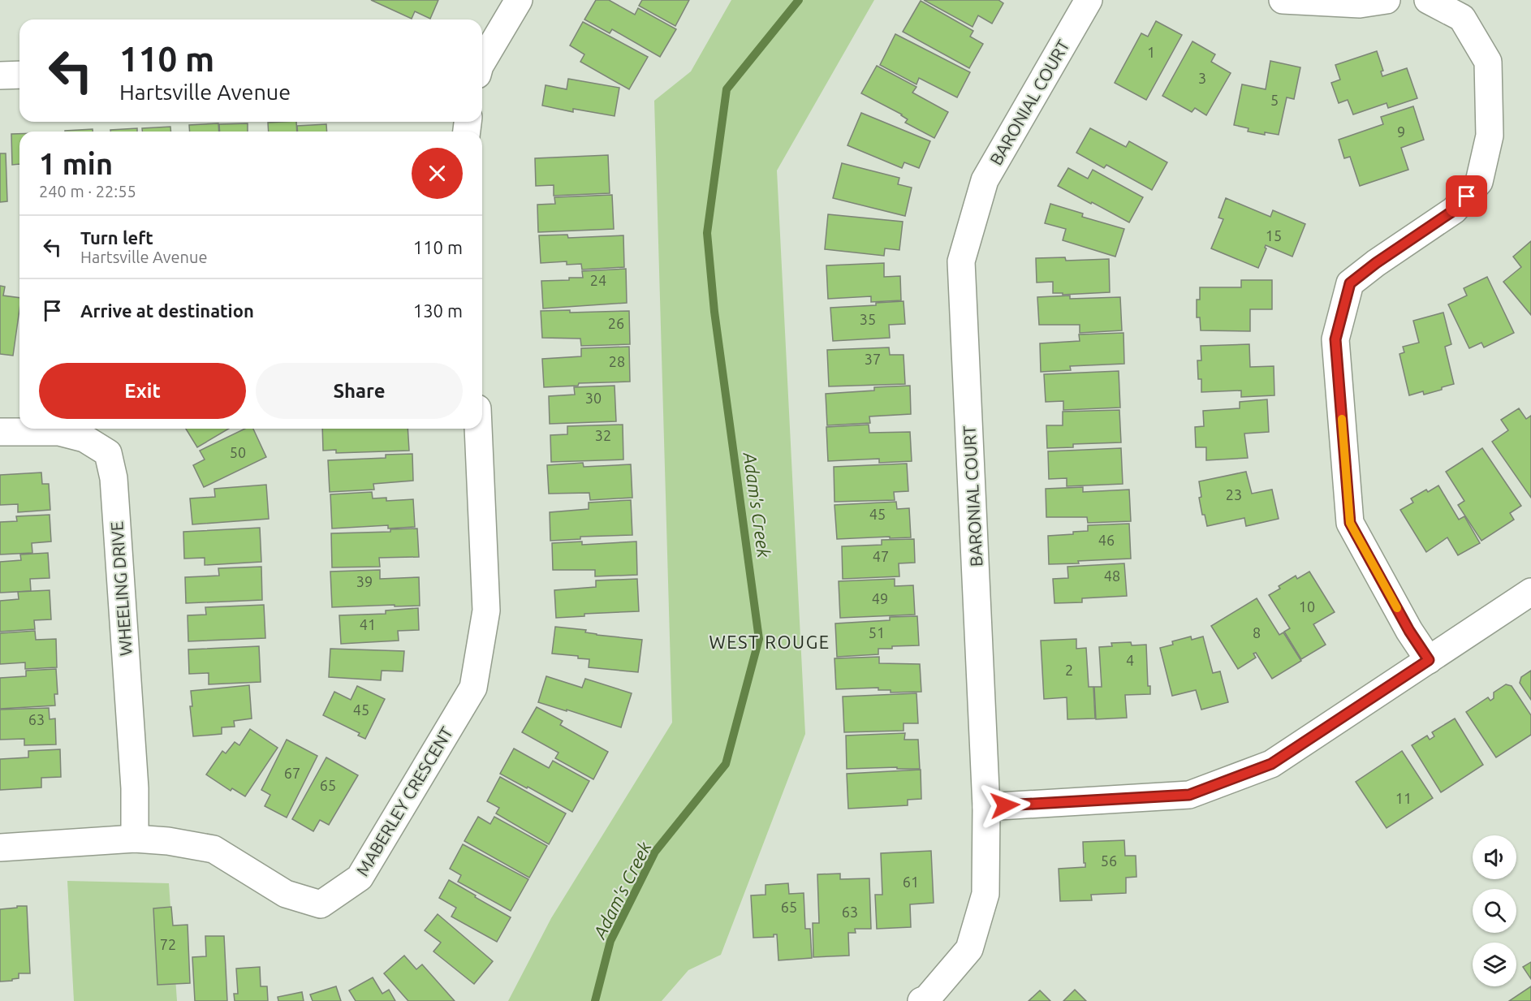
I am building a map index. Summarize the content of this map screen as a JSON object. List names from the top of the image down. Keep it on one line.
{"streets":{"street":["BARONIAL COURT","WHEELING DRIVE","MABERLEY CRESCENT"]},"crossings":[["WHEELING DRIVE","MABERLEY CRESCENT"]],"districts":["WEST ROUGE"],"water":["Adam's Creek"],"house_numbers":["1","3","5","9","15","24","35","26","37","28","30","32","50","23","45","46","47","48","39","49","10","41","51","8","4","2","45","63","67","65","11","56","61","65","63","72"],"page":{"turn":["110 m","Hartsville Avenue"],"heading":["1 min","240 m · 22:55"],"list":[{"name":"Turn left","note":"Hartsville Avenue","value":"110 m"},{"name":"Arrive at destination","value":"130 m"}],"buttons":["Exit","Share"]}}
